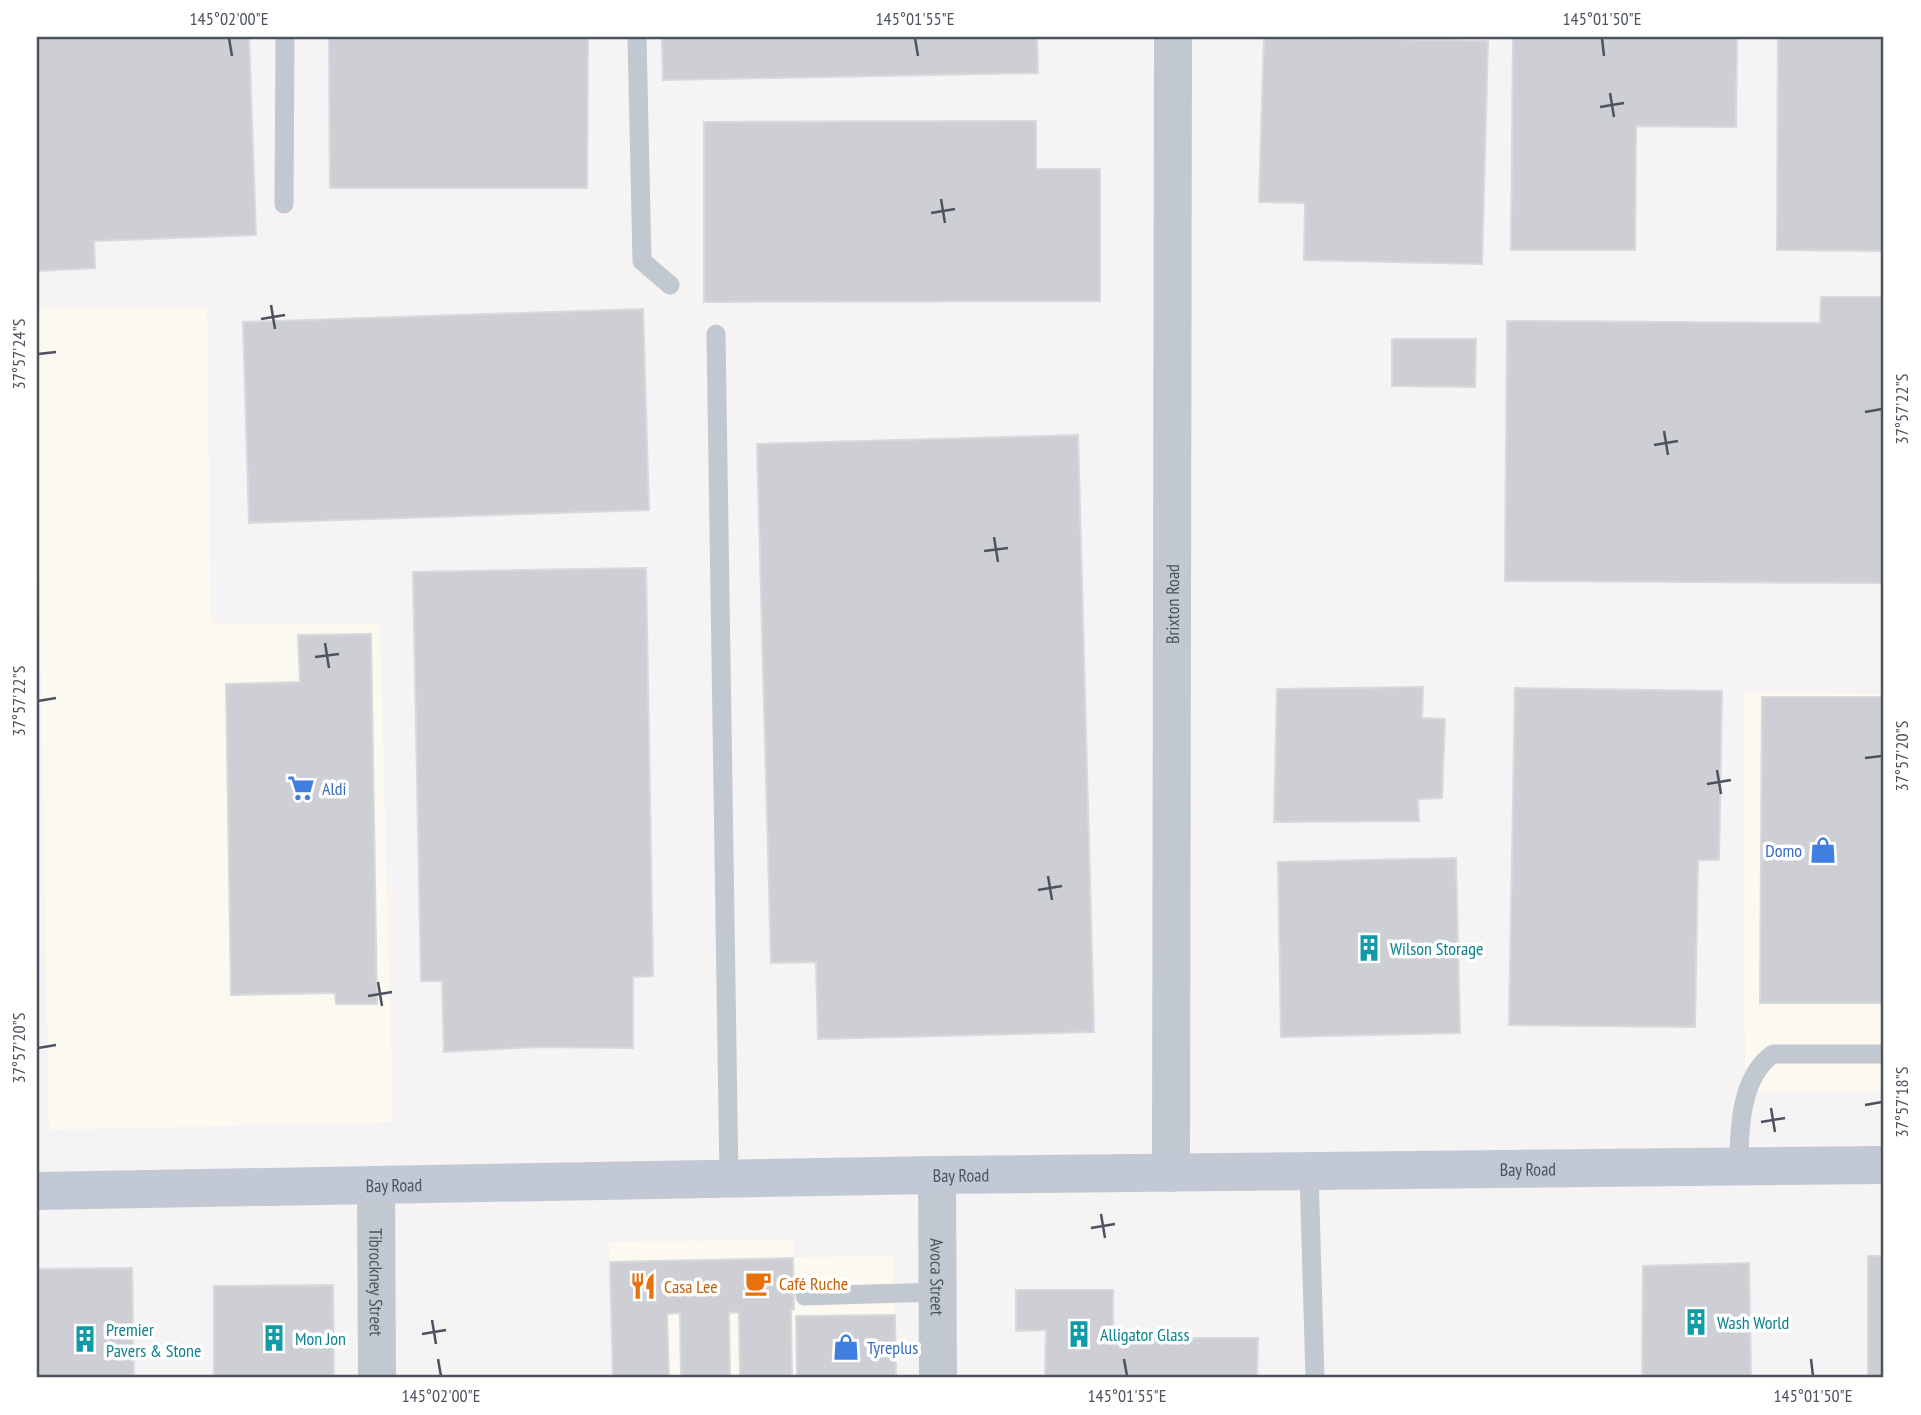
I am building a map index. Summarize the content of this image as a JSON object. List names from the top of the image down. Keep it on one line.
{"streets":{"main road":["Bay Road"],"street":["Brixton Road","Avoca Street","Tibrockney Street"]},"crossings":[["Brixton Road","Bay Road"],["Bay Road","Avoca Street"],["Bay Road","Tibrockney Street"]],"places":{"supermarket":["Aldi"],"shop":["Domo","Tyreplus"],"building":["Wilson Storage","Wash World","Alligator Glass","Mon Jon","Premier Pavers & Stone"],"cafe":["Café Ruche"],"restaurant":["Casa Lee"]},"coordinates":["145°02'00\"E","145°01'55\"E","145°01'50\"E","37°57'24\"S","37°57'22\"S","37°57'20\"S","37°57'18\"S"]}
